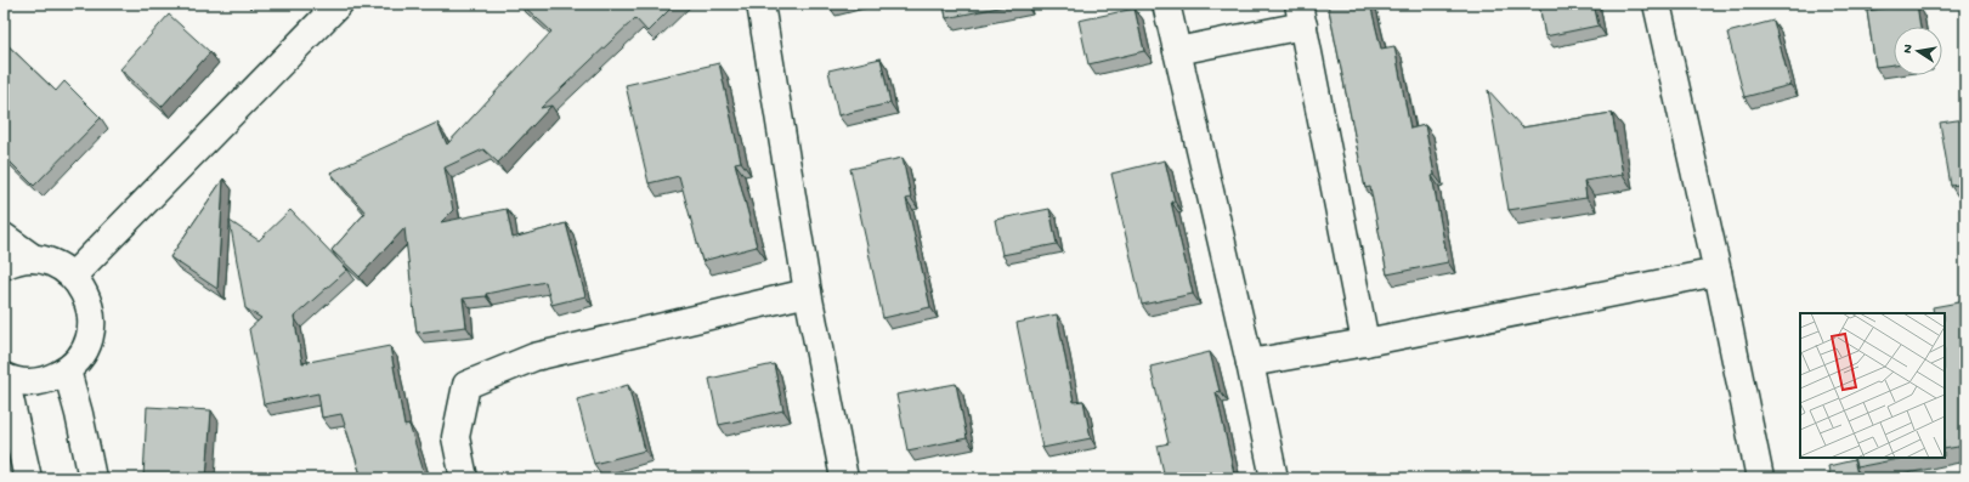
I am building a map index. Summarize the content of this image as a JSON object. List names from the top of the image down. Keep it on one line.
{"north":"left"}
